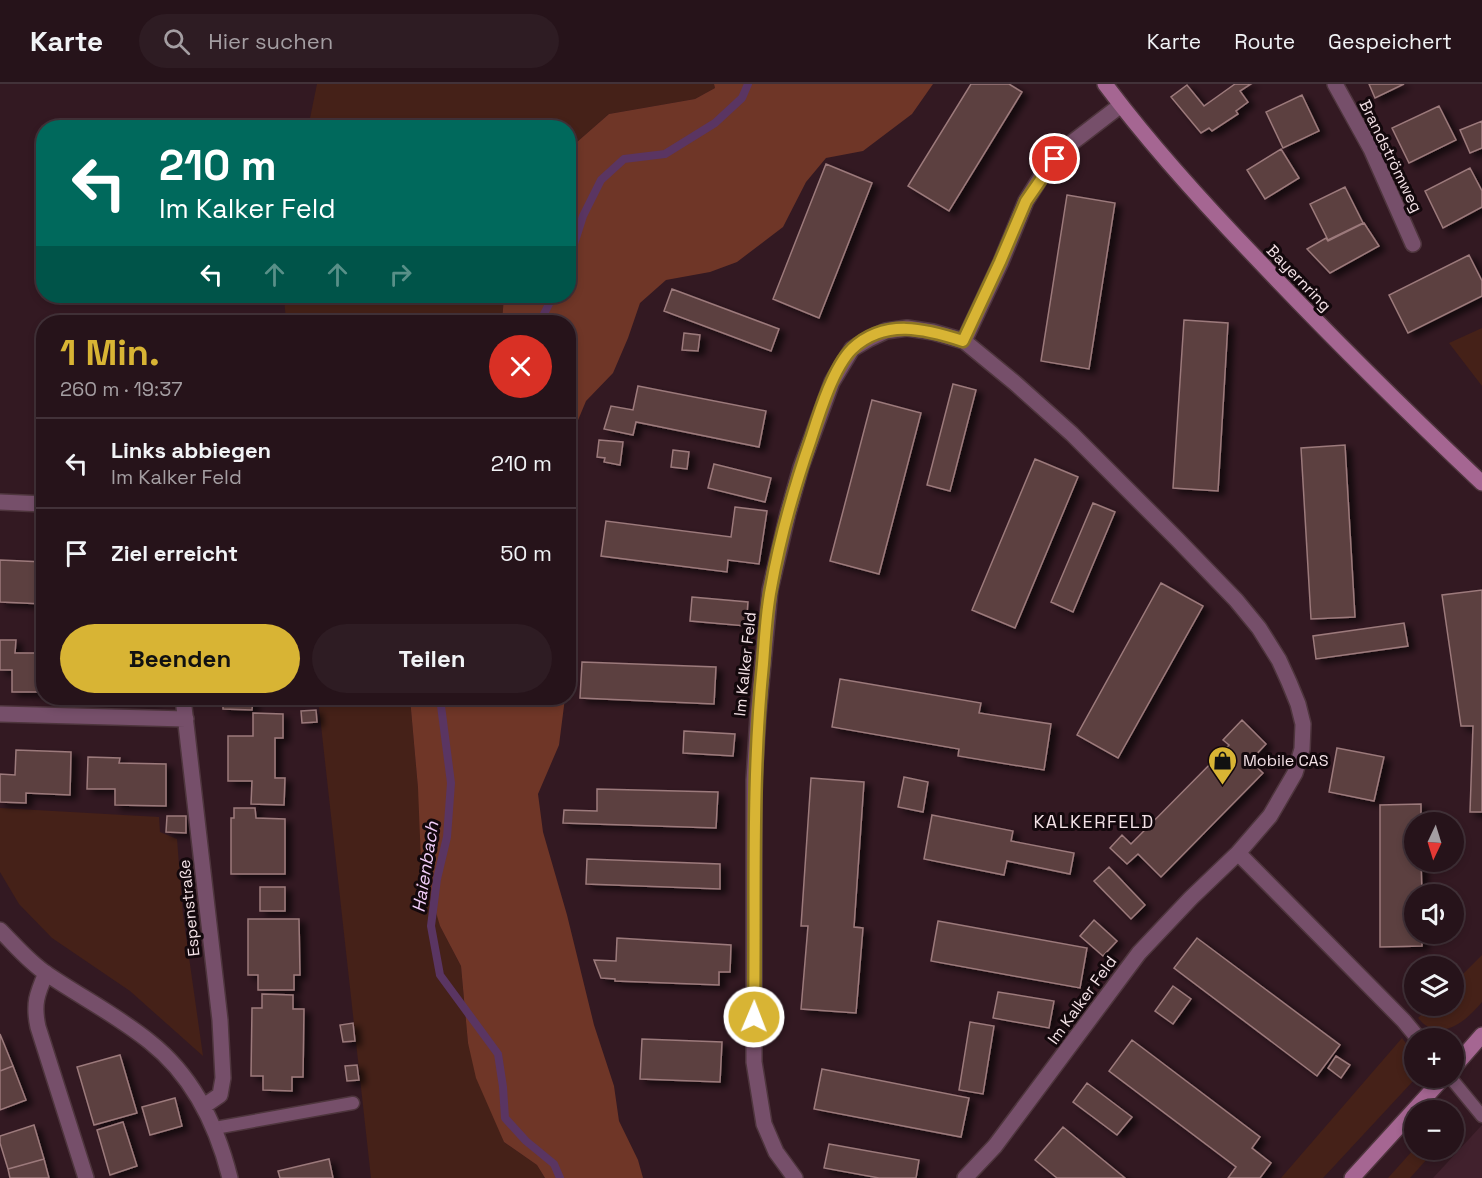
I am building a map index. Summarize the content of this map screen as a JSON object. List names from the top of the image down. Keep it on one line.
{"streets":{"main road":["Bayernring"],"street":["Brandströmweg","Im Kalker Feld","Espenstraße"]},"districts":["KALKERFELD"],"water":["Haienbach"],"places":{"shop":["Mobile CAS"]},"north":"bottom","page":{"header":"Karte","search":"Hier suchen","nav":["Karte","Route","Gespeichert"],"turn":["210 m","Im Kalker Feld"],"heading":["1 Min.","260 m · 19:37"],"list":[{"name":"Links abbiegen","note":"Im Kalker Feld","value":"210 m"},{"name":"Ziel erreicht","value":"50 m"}],"buttons":["Beenden","Teilen"],"map_buttons":["+","−"]}}
